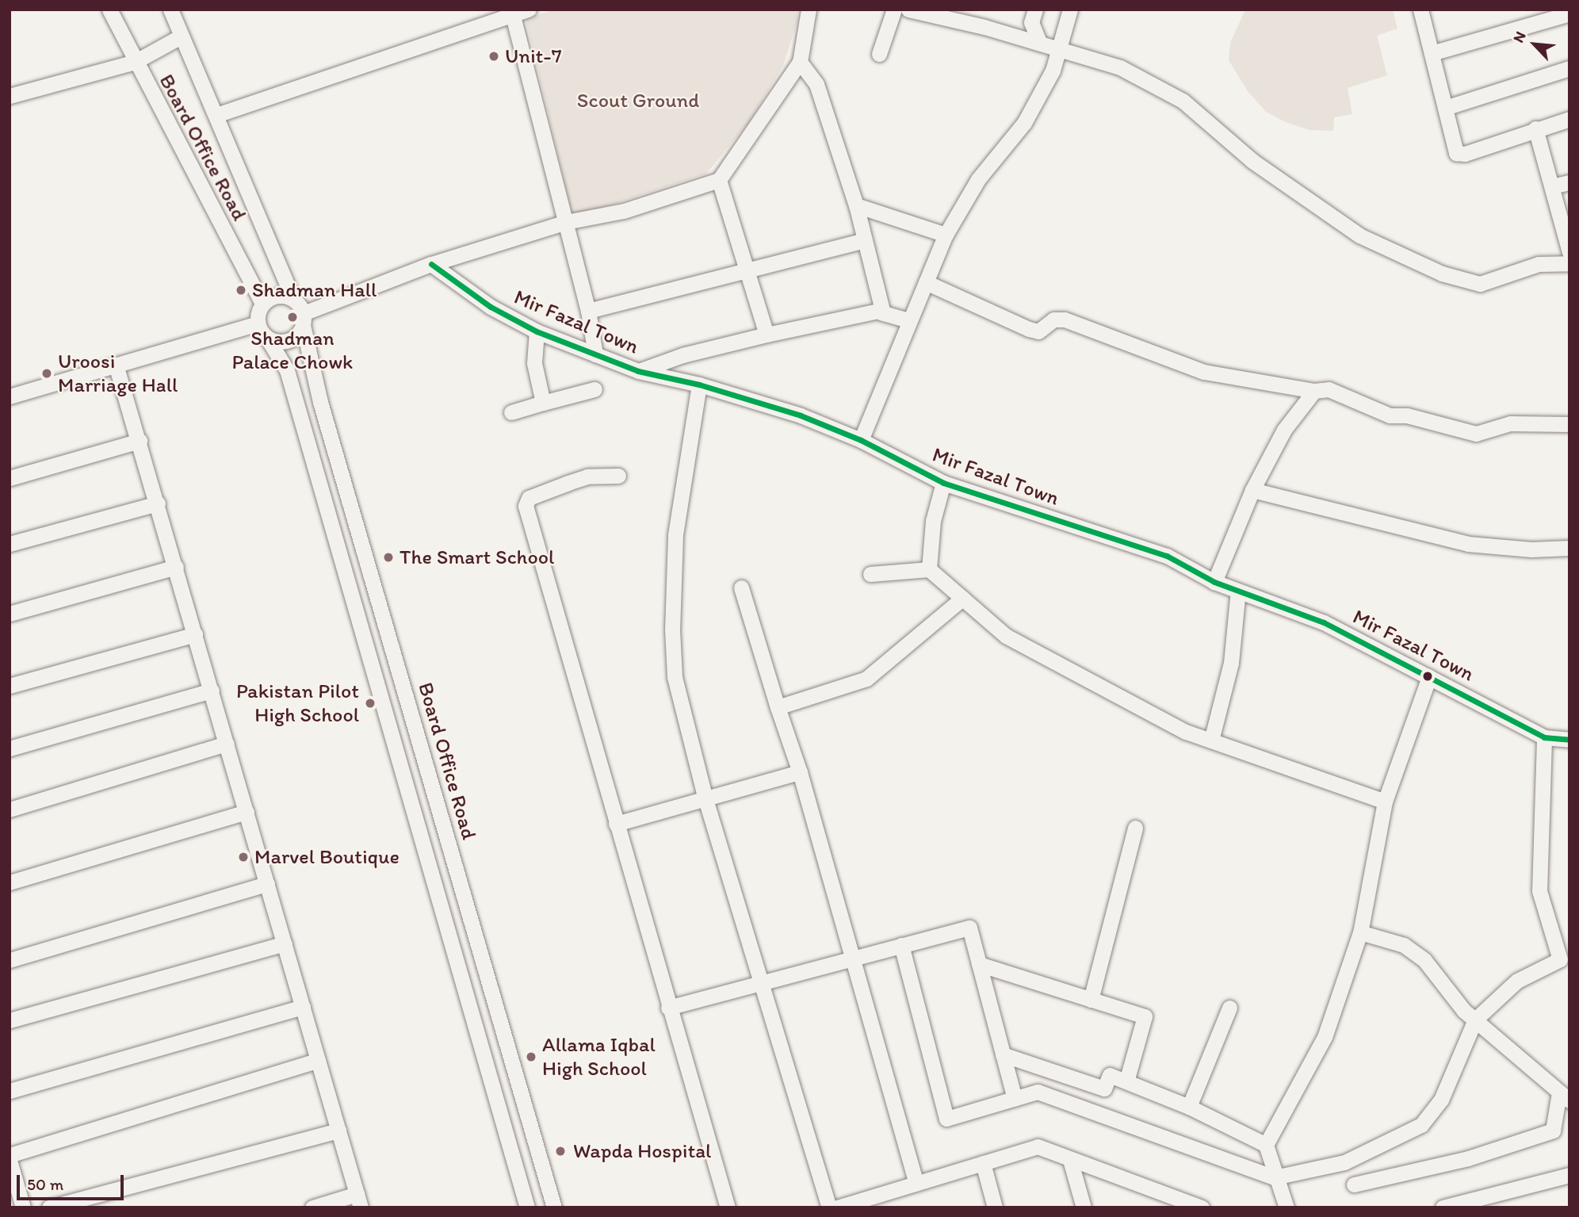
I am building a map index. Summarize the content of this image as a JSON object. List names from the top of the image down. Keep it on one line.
{"streets":{"street":["Board Office Road","Mir Fazal Town"]},"parks":["Scout Ground"],"places":["Unit-7","Shadman Hall","Shadman Palace Chowk","Uroosi Marriage Hall","The Smart School","Pakistan Pilot High School","Marvel Boutique","Allama Iqbal High School","Wapda Hospital"],"scale_bar":"50 m","north":"top left"}
